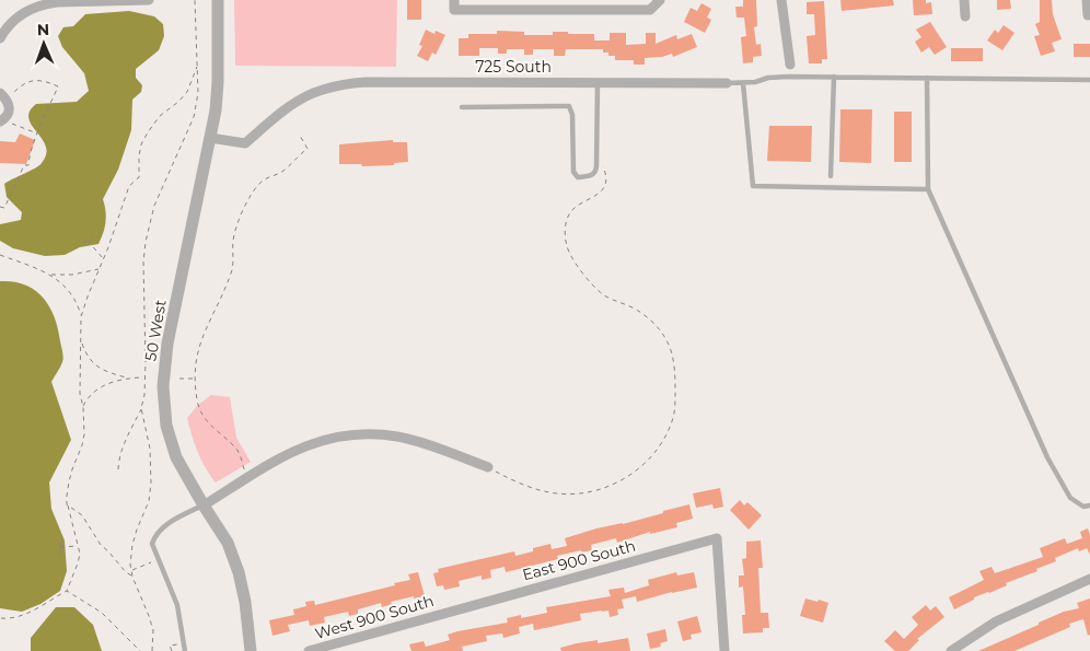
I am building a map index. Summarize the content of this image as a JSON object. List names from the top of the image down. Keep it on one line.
{"streets":{"street":["725 South","50 West","East 900 South","West 900 South"]},"crossings":[["725 South","50 West"],["East 900 South","West 900 South"]],"north":"top"}
